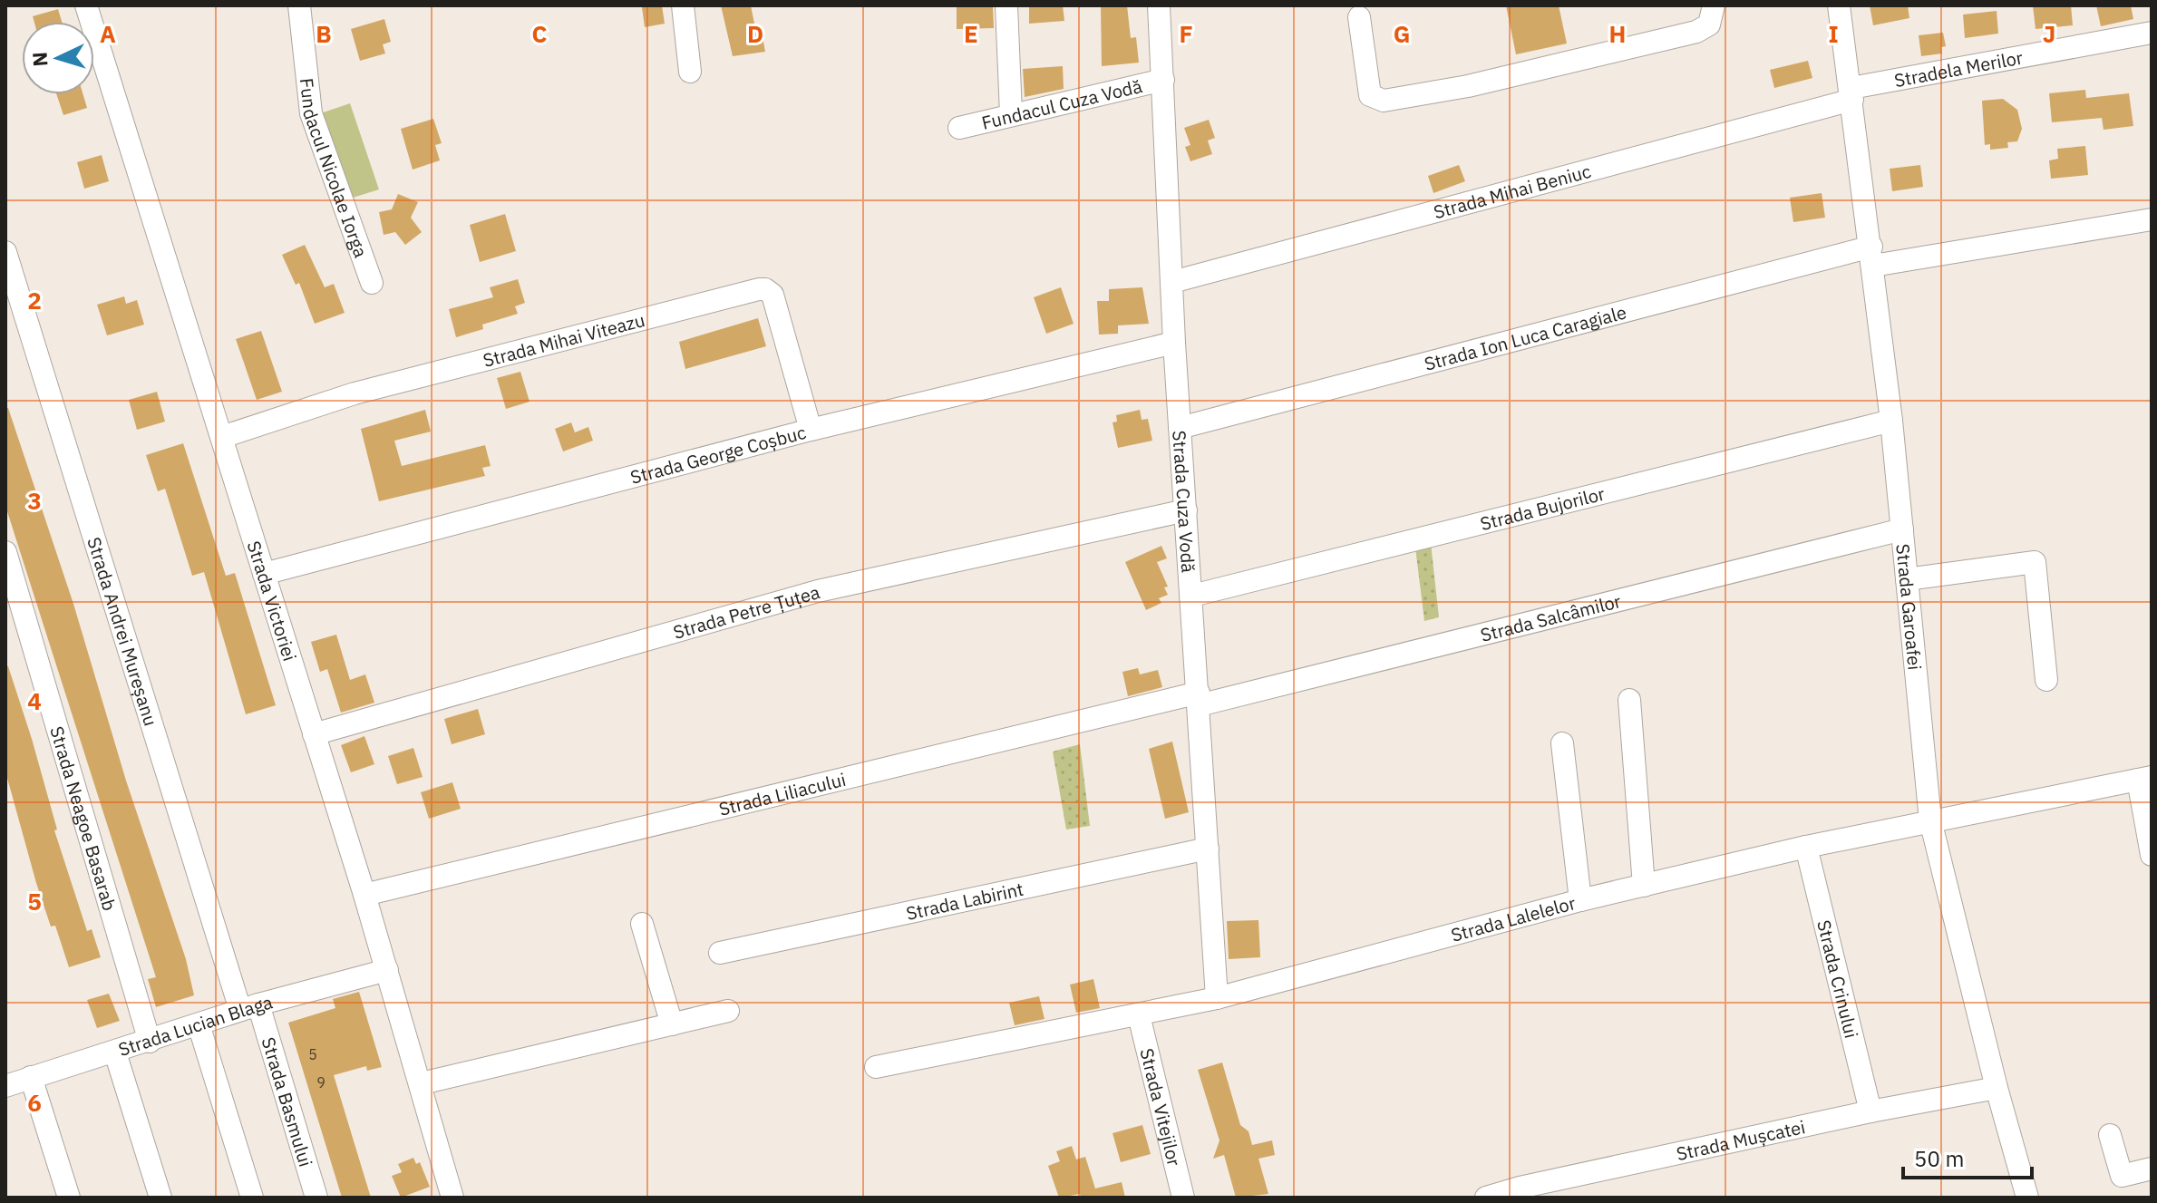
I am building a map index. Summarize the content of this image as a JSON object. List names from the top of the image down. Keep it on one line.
{"streets":{"street":["Stradela Merilor","Fundacul Cuza Vodă","Fundacul Nicolae Iorga","Strada Mihai Beniuc","Strada Ion Luca Caragiale","Strada Mihai Viteazu","Strada George Coșbuc","Strada Cuza Vodă","Strada Bujorilor","Strada Victoriei","Strada Garoafei","Strada Petre Țuțea","Strada Salcâmilor","Strada Andrei Mureșanu","Strada Liliacului","Strada Neagoe Basarab","Strada Labirint","Strada Lalelelor","Strada Crinului","Strada Lucian Blaga","Strada Basmului","Strada Vitejilor","Strada Mușcatei"]},"crossings":[["Stradela Merilor","Strada Mihai Beniuc"],["Stradela Merilor","Strada Garoafei"],["Fundacul Cuza Vodă","Strada Cuza Vodă"],["Strada Mihai Beniuc","Strada Cuza Vodă"],["Strada Mihai Beniuc","Strada Garoafei"],["Strada Ion Luca Caragiale","Strada Cuza Vodă"],["Strada Ion Luca Caragiale","Strada Garoafei"],["Strada Mihai Viteazu","Strada George Coșbuc"],["Strada Mihai Viteazu","Strada Victoriei"],["Strada George Coșbuc","Strada Cuza Vodă"],["Strada George Coșbuc","Strada Victoriei"],["Strada Cuza Vodă","Strada Bujorilor"],["Strada Cuza Vodă","Strada Petre Țuțea"],["Strada Cuza Vodă","Strada Salcâmilor"],["Strada Cuza Vodă","Strada Liliacului"],["Strada Cuza Vodă","Strada Labirint"],["Strada Cuza Vodă","Strada Lalelelor"],["Strada Bujorilor","Strada Garoafei"],["Strada Victoriei","Strada Petre Țuțea"],["Strada Victoriei","Strada Liliacului"],["Strada Victoriei","Strada Lucian Blaga"],["Strada Garoafei","Strada Salcâmilor"],["Strada Garoafei","Strada Lalelelor"],["Strada Garoafei","Strada Mușcatei"],["Strada Salcâmilor","Strada Liliacului"],["Strada Andrei Mureșanu","Strada Lucian Blaga"],["Strada Andrei Mureșanu","Strada Basmului"],["Strada Neagoe Basarab","Strada Lucian Blaga"],["Strada Lalelelor","Strada Crinului"],["Strada Lalelelor","Strada Vitejilor"],["Strada Crinului","Strada Mușcatei"],["Strada Lucian Blaga","Strada Basmului"]],"house_numbers":["5","9"],"scale_bar":"50 m","north":"left","grid":{"columns":["A","B","C","D","E","F","G","H","I","J"],"rows":["2","3","4","5","6"]}}
